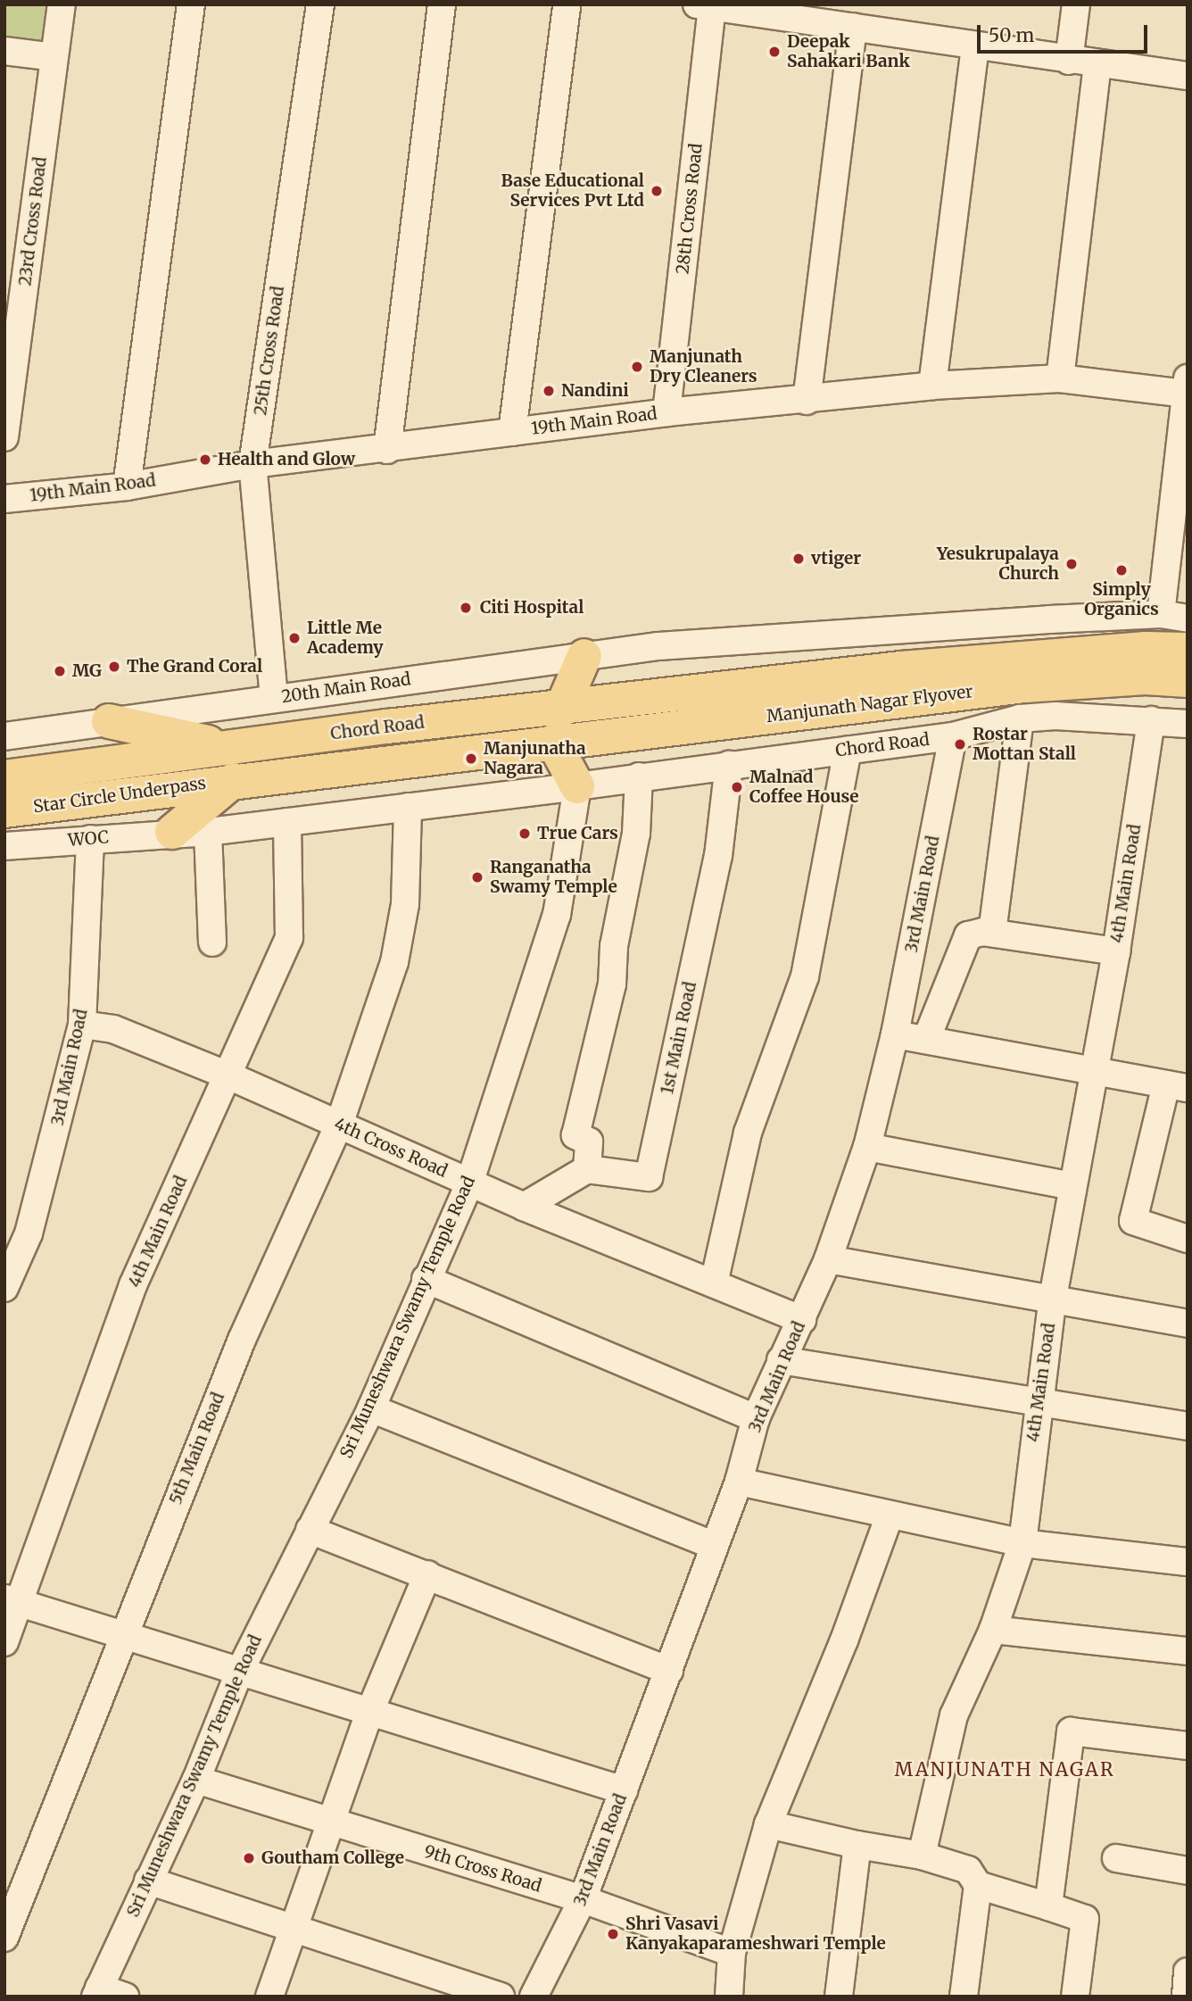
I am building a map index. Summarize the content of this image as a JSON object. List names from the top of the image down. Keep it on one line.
{"streets":{"main road":["Manjunath Nagar Flyover","Chord Road","Star Circle Underpass"],"street":["28th Cross Road","23rd Cross Road","25th Cross Road","19th Main Road","20th Main Road","WOC","4th Main Road","3rd Main Road","1st Main Road","4th Cross Road","Sri Muneshwara Swamy Temple Road","5th Main Road","9th Cross Road"]},"crossings":[["28th Cross Road","19th Main Road"],["25th Cross Road","19th Main Road"],["25th Cross Road","20th Main Road"],["Manjunath Nagar Flyover","Chord Road"],["Chord Road","Star Circle Underpass"],["Chord Road","WOC"],["Chord Road","4th Main Road"],["Chord Road","3rd Main Road"],["Chord Road","1st Main Road"],["Chord Road","Sri Muneshwara Swamy Temple Road"],["Chord Road","5th Main Road"],["WOC","4th Main Road"],["WOC","3rd Main Road"],["WOC","5th Main Road"],["4th Main Road","4th Cross Road"],["3rd Main Road","4th Cross Road"],["3rd Main Road","9th Cross Road"],["4th Cross Road","Sri Muneshwara Swamy Temple Road"],["4th Cross Road","5th Main Road"],["Sri Muneshwara Swamy Temple Road","9th Cross Road"]],"districts":["MANJUNATH NAGAR"],"places":["Deepak Sahakari Bank","Base Educational Services Pvt Ltd","Manjunath Dry Cleaners","Nandini","Health and Glow","vtiger","Yesukrupalaya Church","Simply Organics","Citi Hospital","Little Me Academy","The Grand Coral","MG","Rostar Mottan Stall","Manjunatha Nagara","Malnad Coffee House","True Cars","Ranganatha Swamy Temple","Goutham College","Shri Vasavi Kanyakaparameshwari Temple"],"scale_bar":"50 m"}
